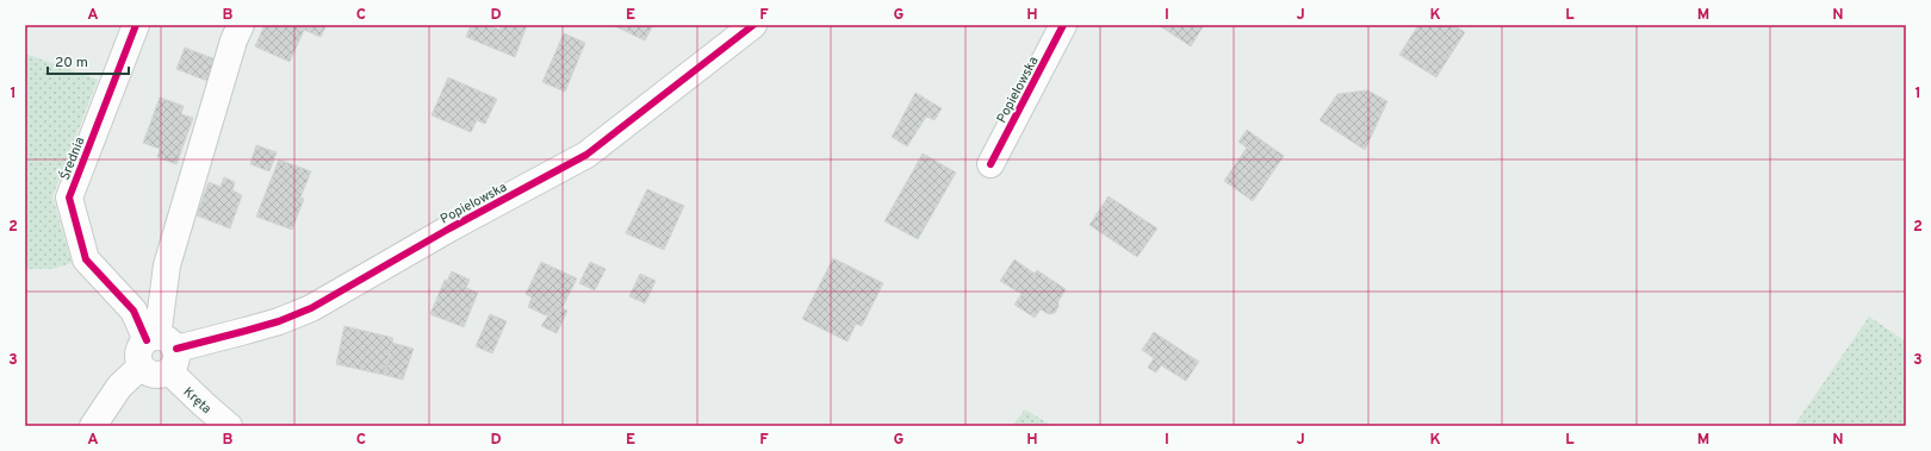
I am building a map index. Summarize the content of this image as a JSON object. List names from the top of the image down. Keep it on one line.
{"streets":{"street":["Popielowska","Średnia","Kręta"]},"crossings":[["Popielowska","Średnia"],["Popielowska","Kręta"],["Średnia","Kręta"]],"scale_bar":"20 m","grid":{"columns":["A","B","C","D","E","F","G","H","I","J","K","L","M","N"],"rows":["1","2","3"]}}
